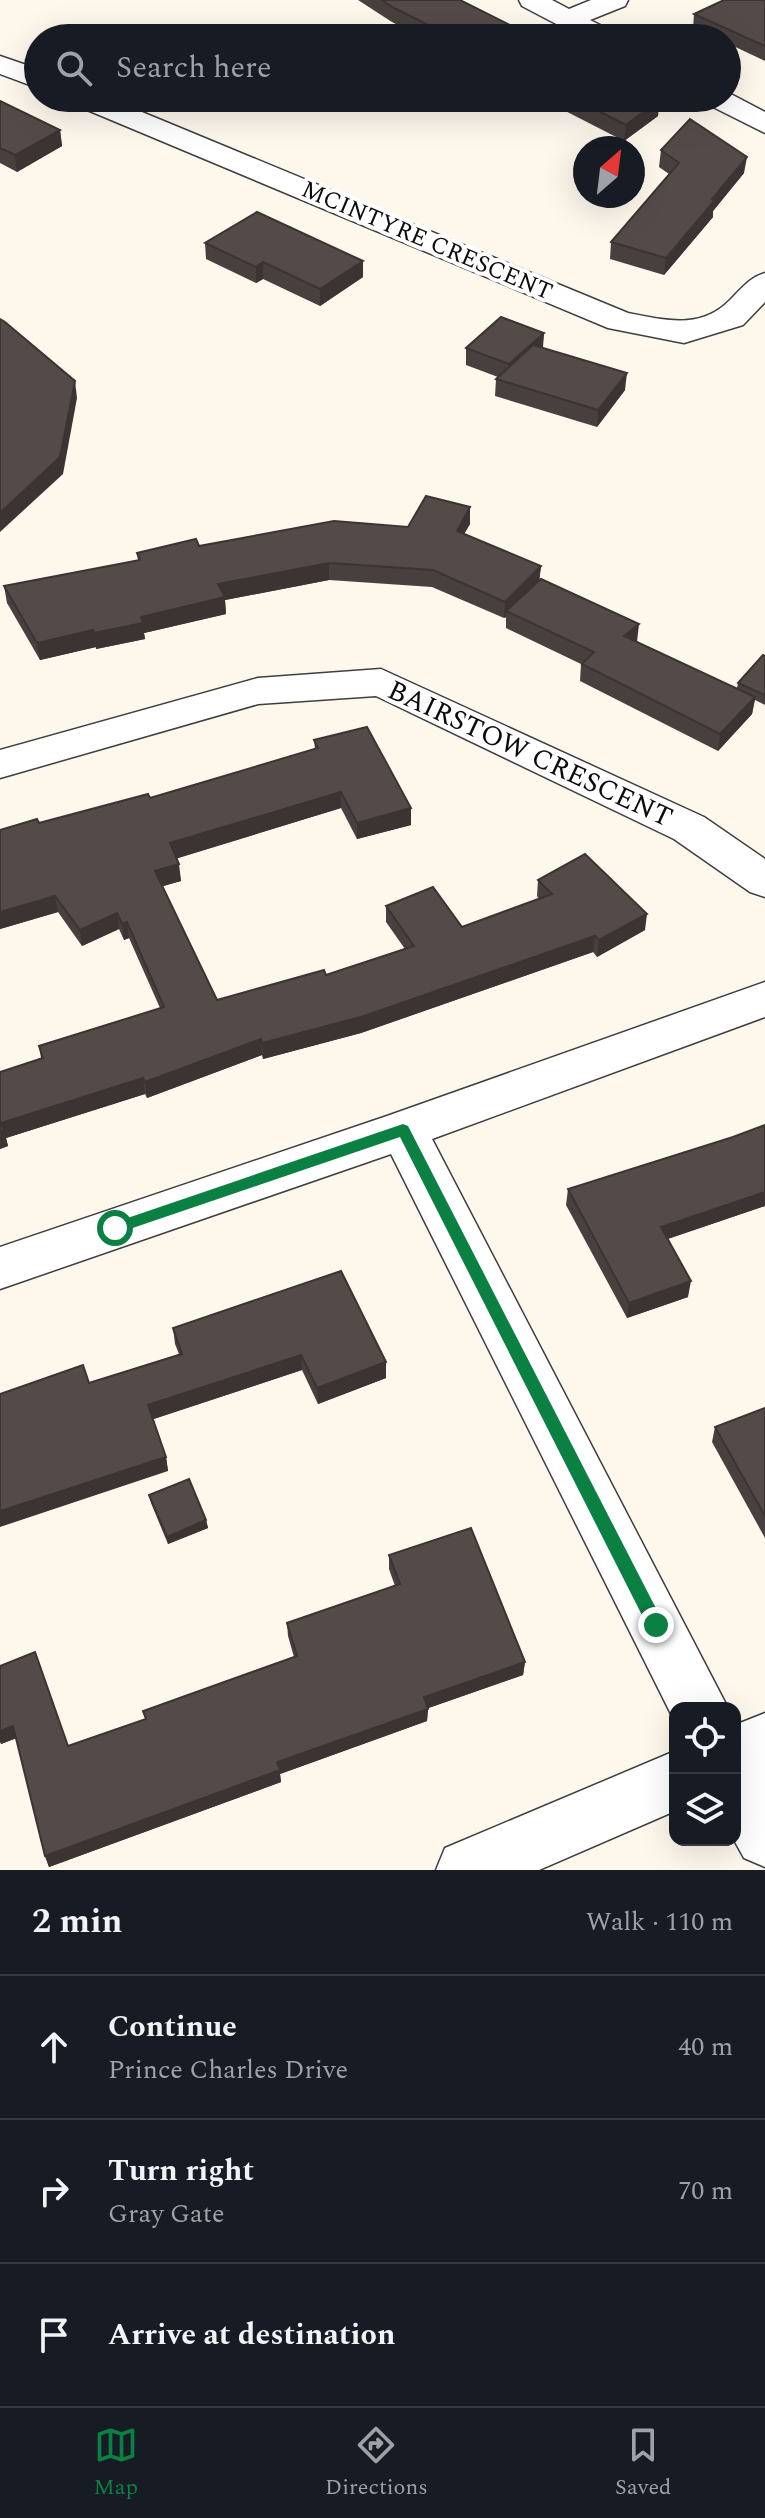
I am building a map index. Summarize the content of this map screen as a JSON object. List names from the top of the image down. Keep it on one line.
{"streets":{"street":["MCINTYRE CRESCENT","BAIRSTOW CRESCENT"]},"north":"top right","page":{"search":"Search here","heading":["2 min","Walk · 110 m"],"list":[["Continue","Prince Charles Drive","40 m"],["Turn right","Gray Gate","70 m"],"Arrive at destination"],"nav":["Map","Directions","Saved"]}}
